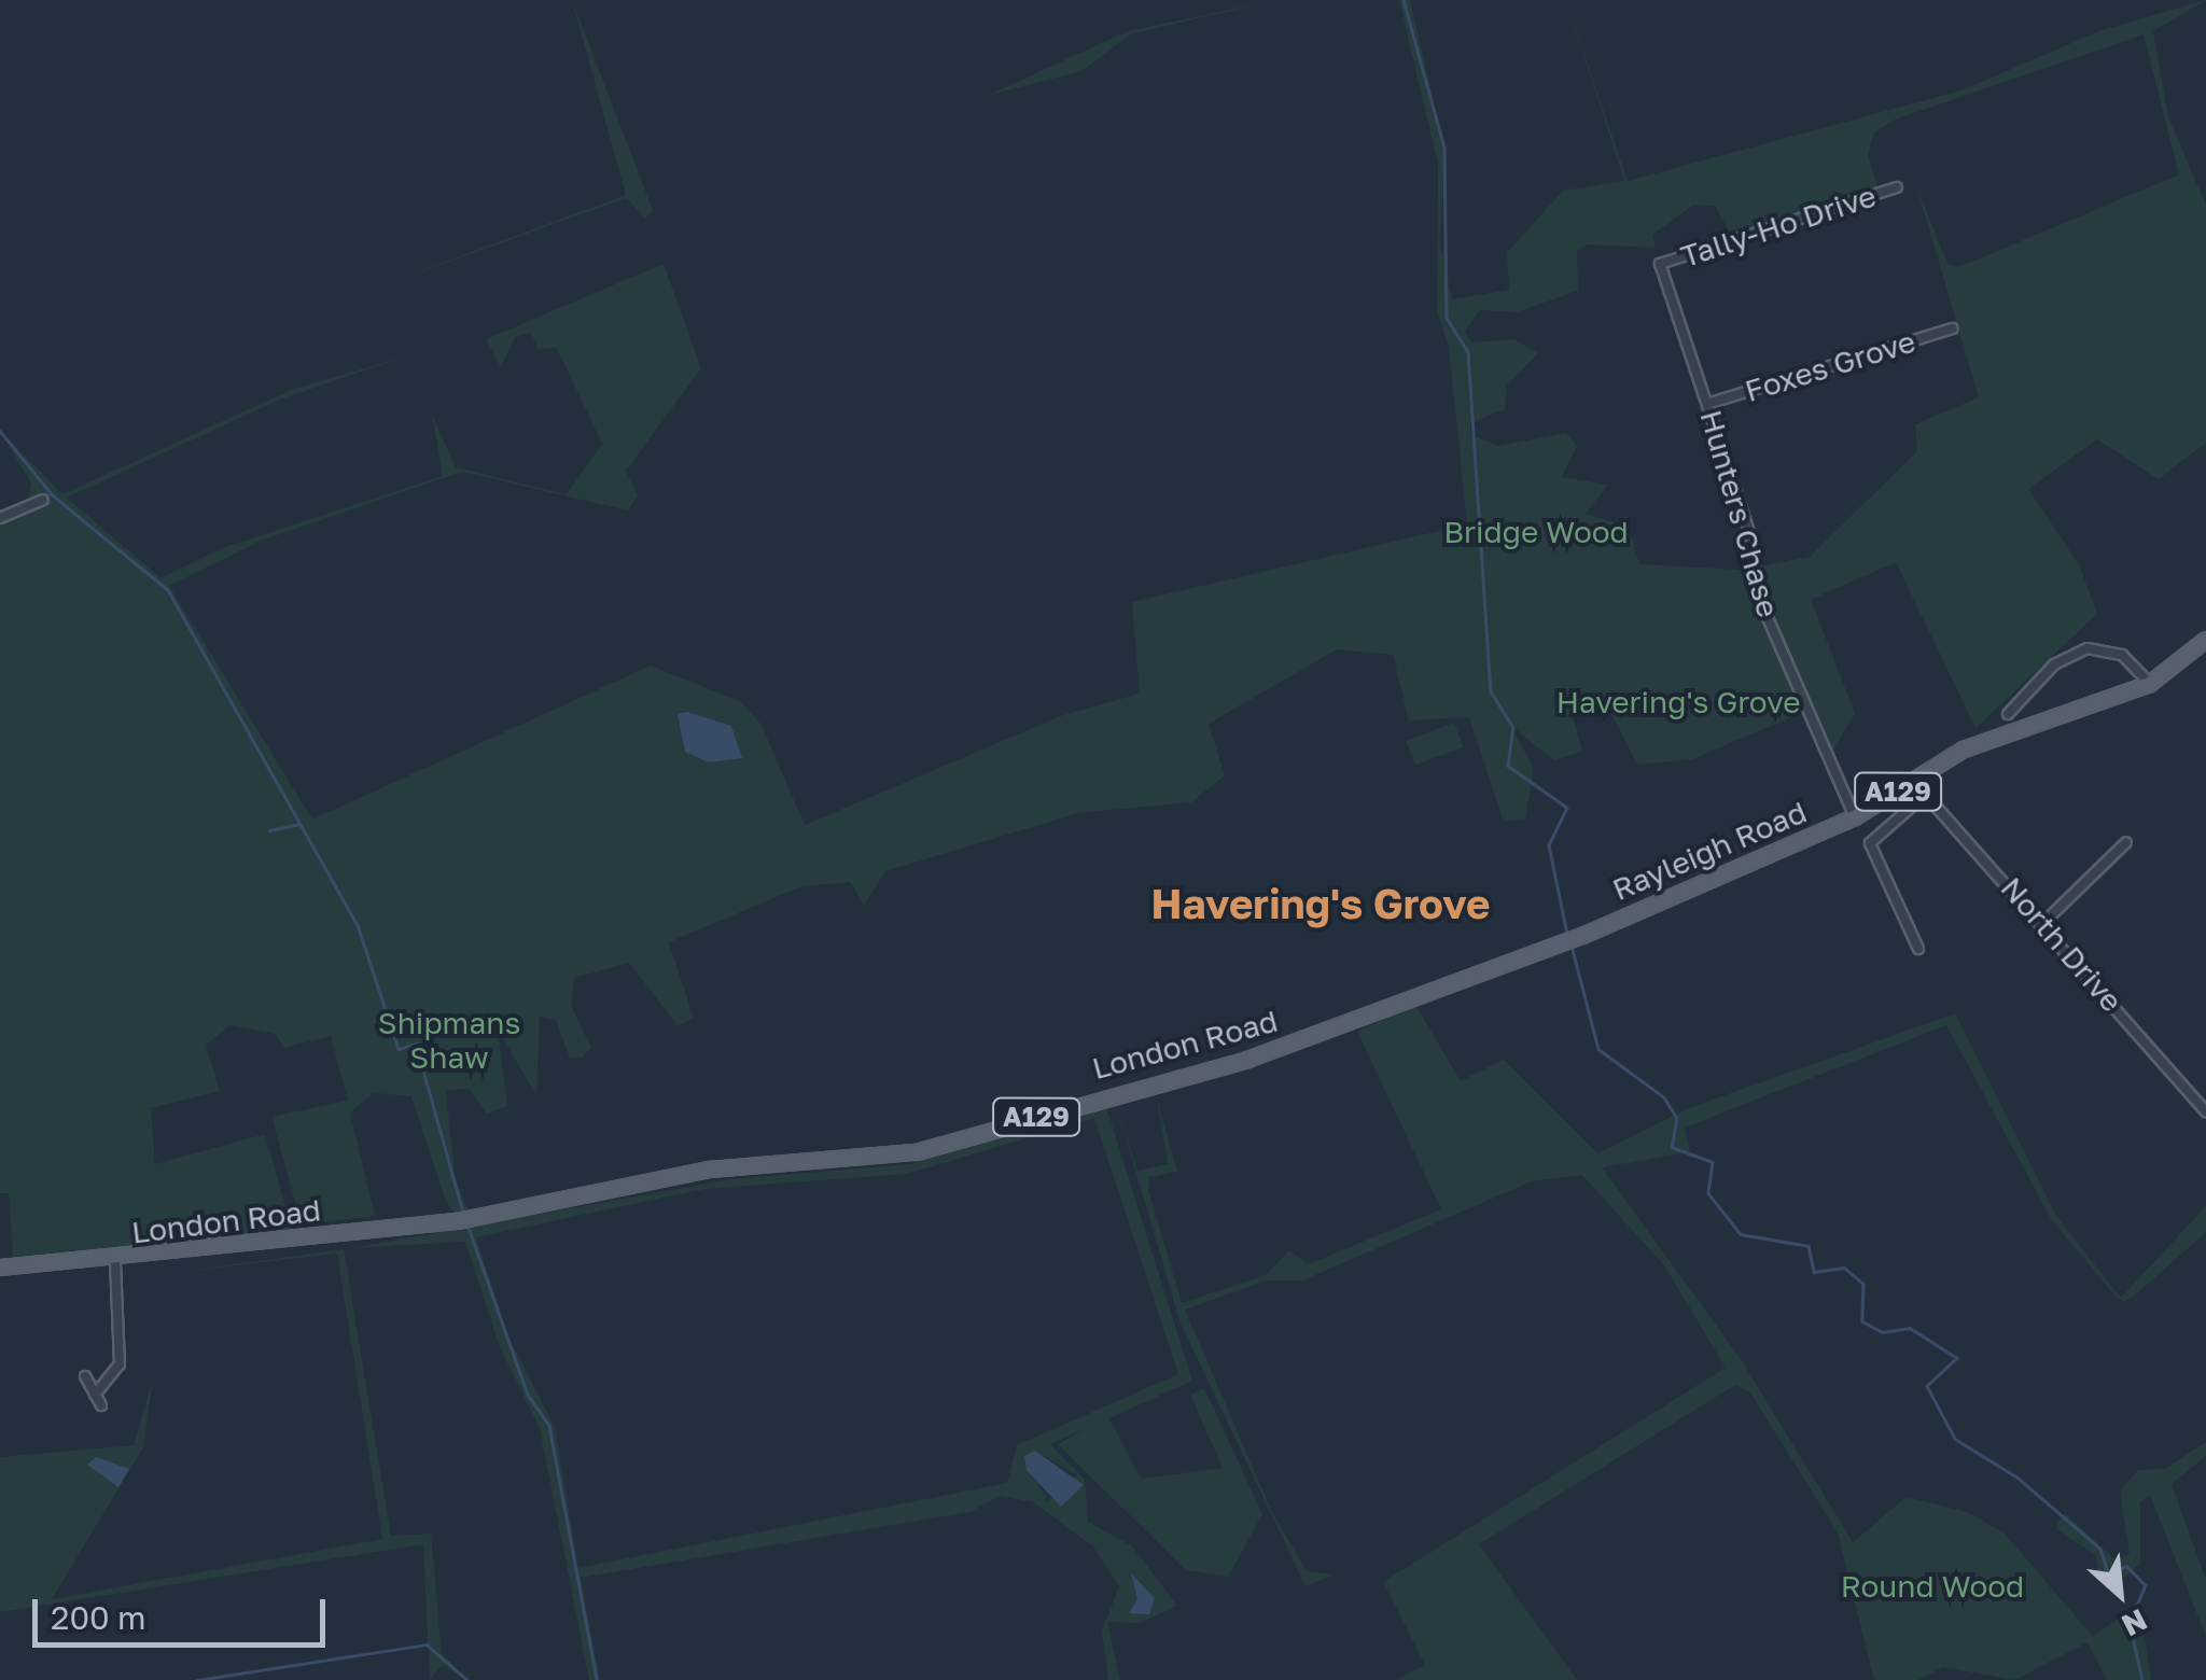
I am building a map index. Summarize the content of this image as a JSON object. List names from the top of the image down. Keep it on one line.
{"streets":{"main road":["A129","Rayleigh Road","London Road"],"street":["Tally-Ho Drive","Foxes Grove","Hunters Chase","North Drive"]},"crossings":[["Tally-Ho Drive","Hunters Chase"],["Foxes Grove","Hunters Chase"],["Hunters Chase","Rayleigh Road"],["Rayleigh Road","North Drive"],["Rayleigh Road","London Road"]],"districts":["Havering's Grove"],"parks":["Bridge Wood","Havering's Grove","Shipmans Shaw","Round Wood"],"scale_bar":"200 m","north":"bottom right"}
